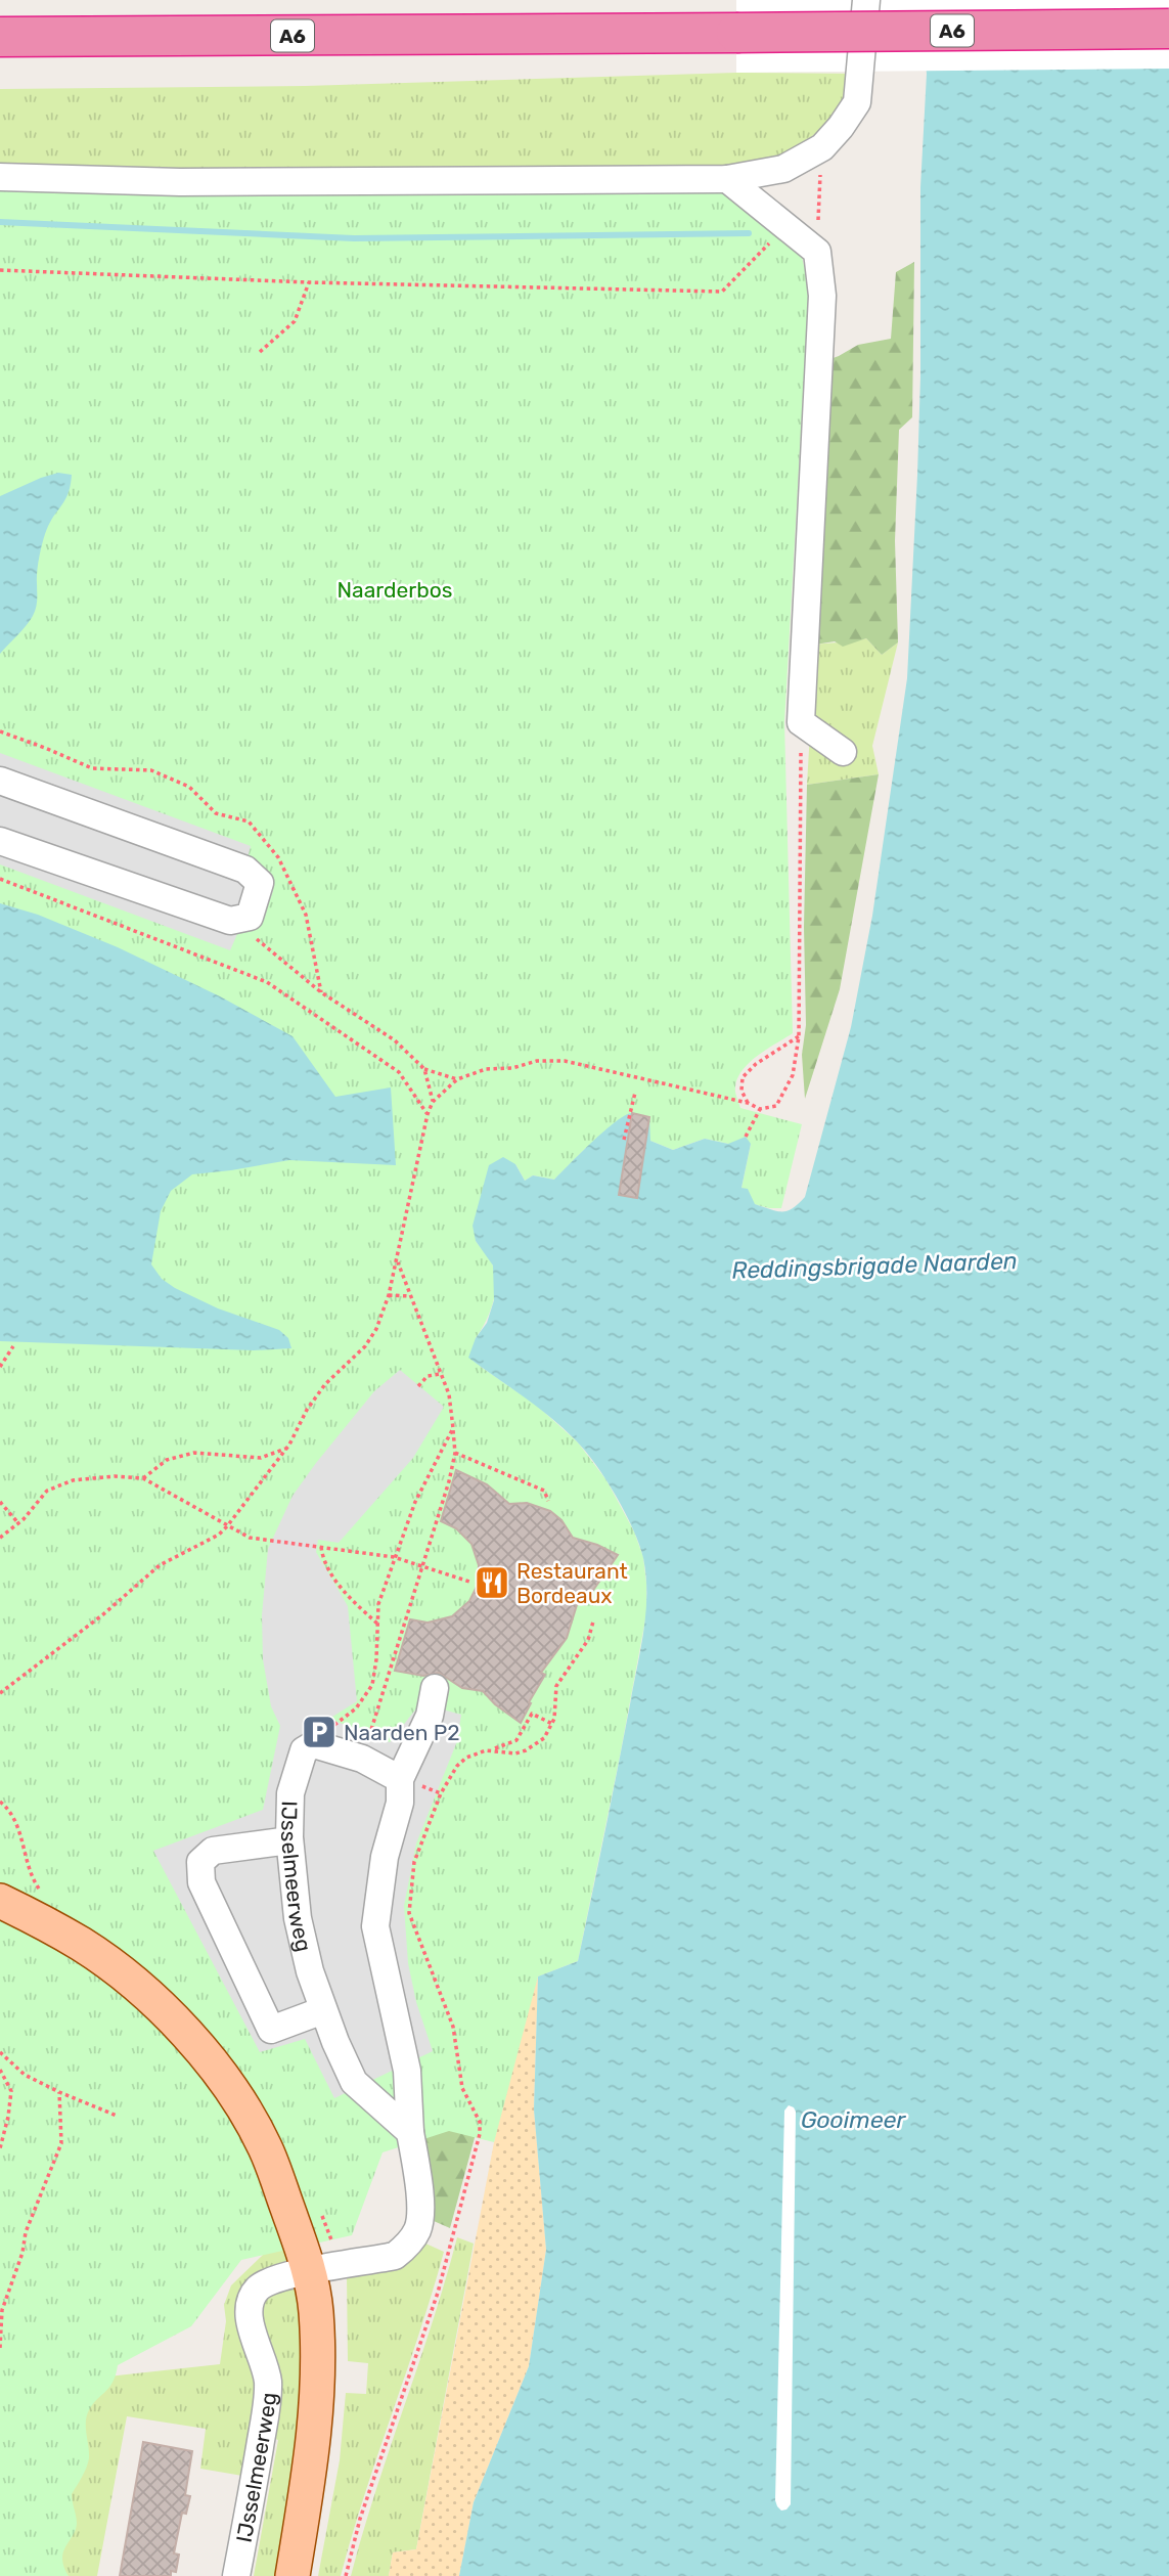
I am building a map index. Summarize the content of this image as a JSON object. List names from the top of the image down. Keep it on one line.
{"streets":{"highway":["A6"],"lane":["IJsselmeerweg"]},"water":["Reddingsbrigade Naarden","Gooimeer"],"parks":["Naarderbos"],"places":{"restaurant":["Restaurant Bordeaux"],"parking":["Naarden P2"]}}
